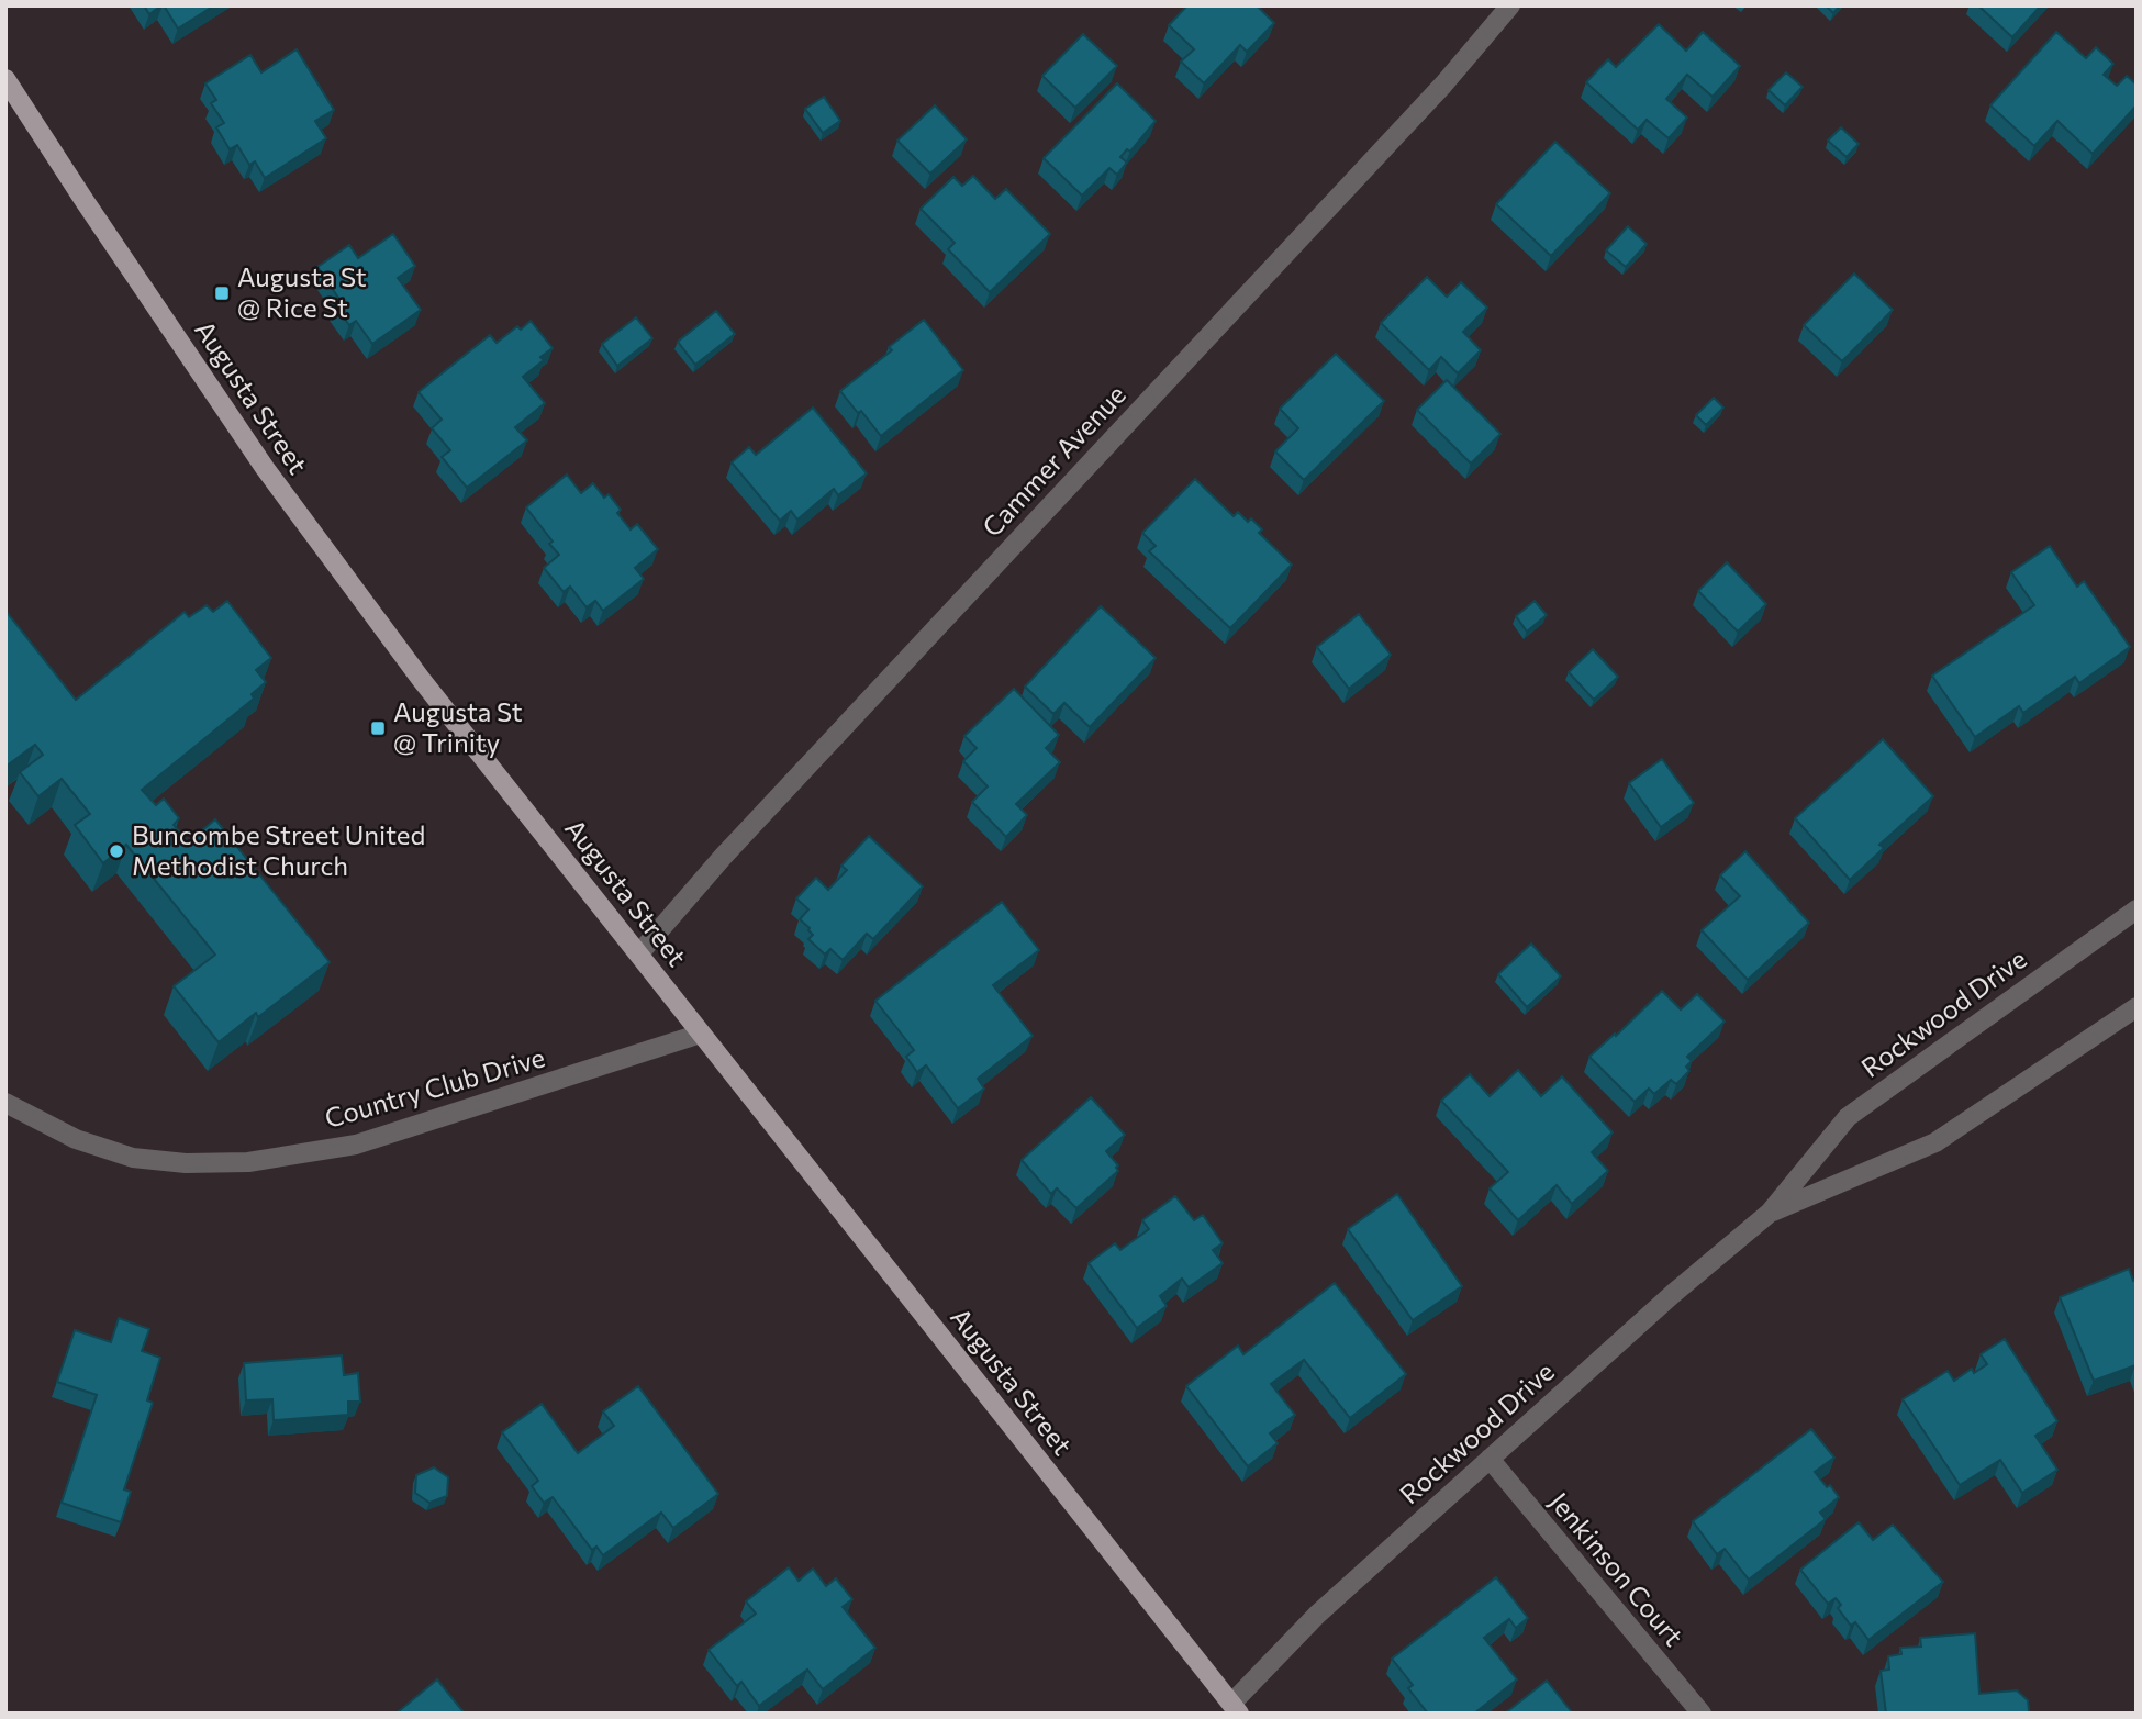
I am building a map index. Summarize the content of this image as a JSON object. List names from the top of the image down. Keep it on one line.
{"streets":{"main road":["Augusta Street"],"street":["Cammer Avenue","Rockwood Drive","Country Club Drive","Jenkinson Court"]},"crossings":[["Augusta Street","Cammer Avenue"],["Augusta Street","Rockwood Drive"],["Augusta Street","Country Club Drive"],["Rockwood Drive","Jenkinson Court"]],"places":{"transit":["Augusta St @ Rice St","Augusta St @ Trinity"],"other":["Buncombe Street United Methodist Church"]}}
